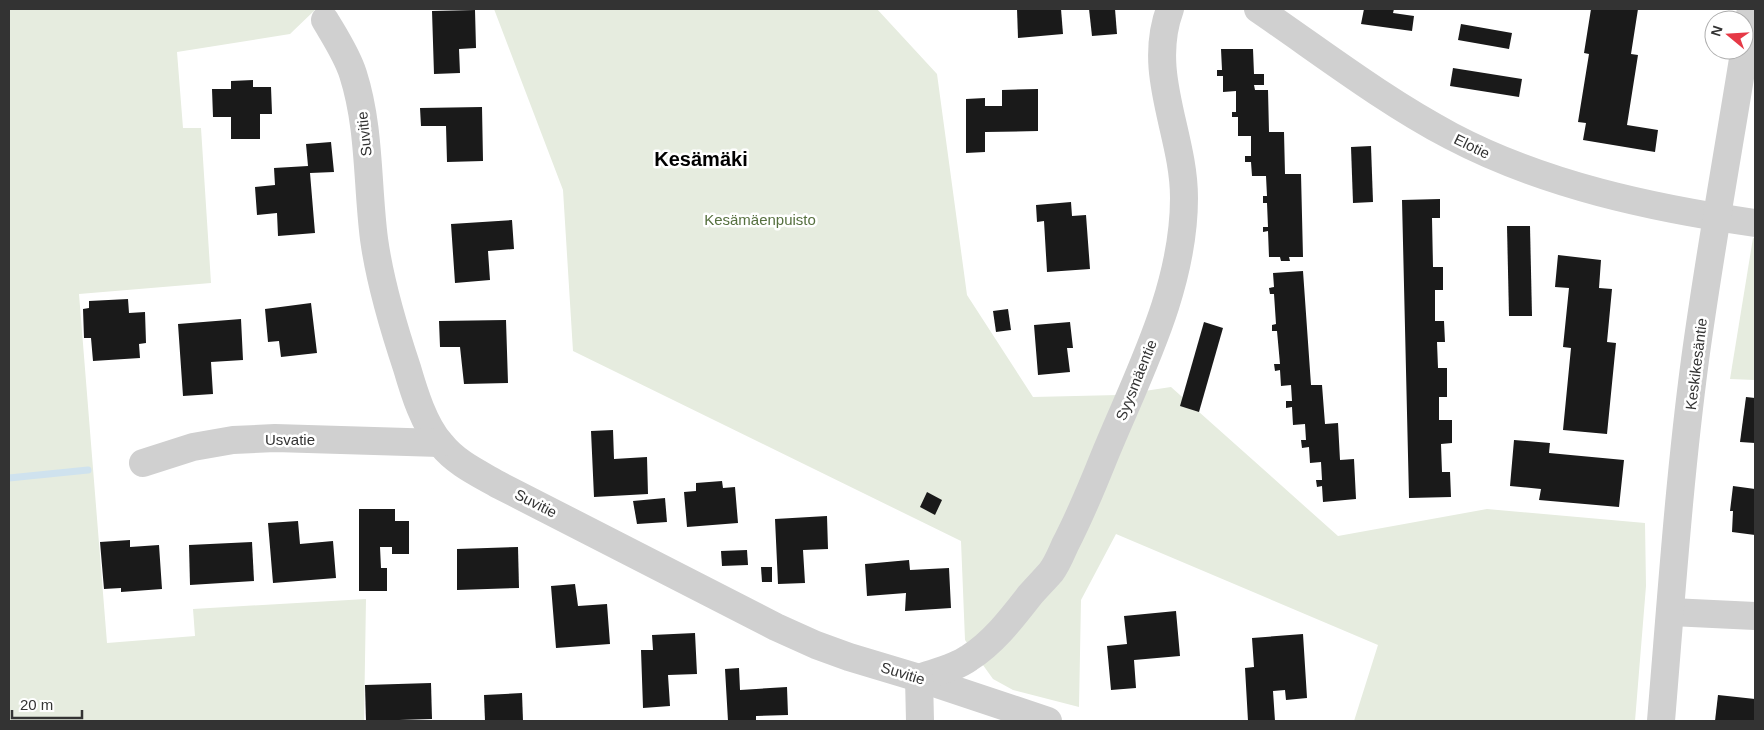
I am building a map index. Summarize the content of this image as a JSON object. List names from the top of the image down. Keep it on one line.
{"streets":{"street":["Suvitie","Elotie","Keskikesäntie","Syysmäentie","Usvatie"]},"crossings":[["Suvitie","Syysmäentie"],["Suvitie","Usvatie"],["Elotie","Keskikesäntie"]],"districts":["Kesämäki"],"parks":["Kesämäenpuisto"],"scale_bar":"20 m","north":"left"}
